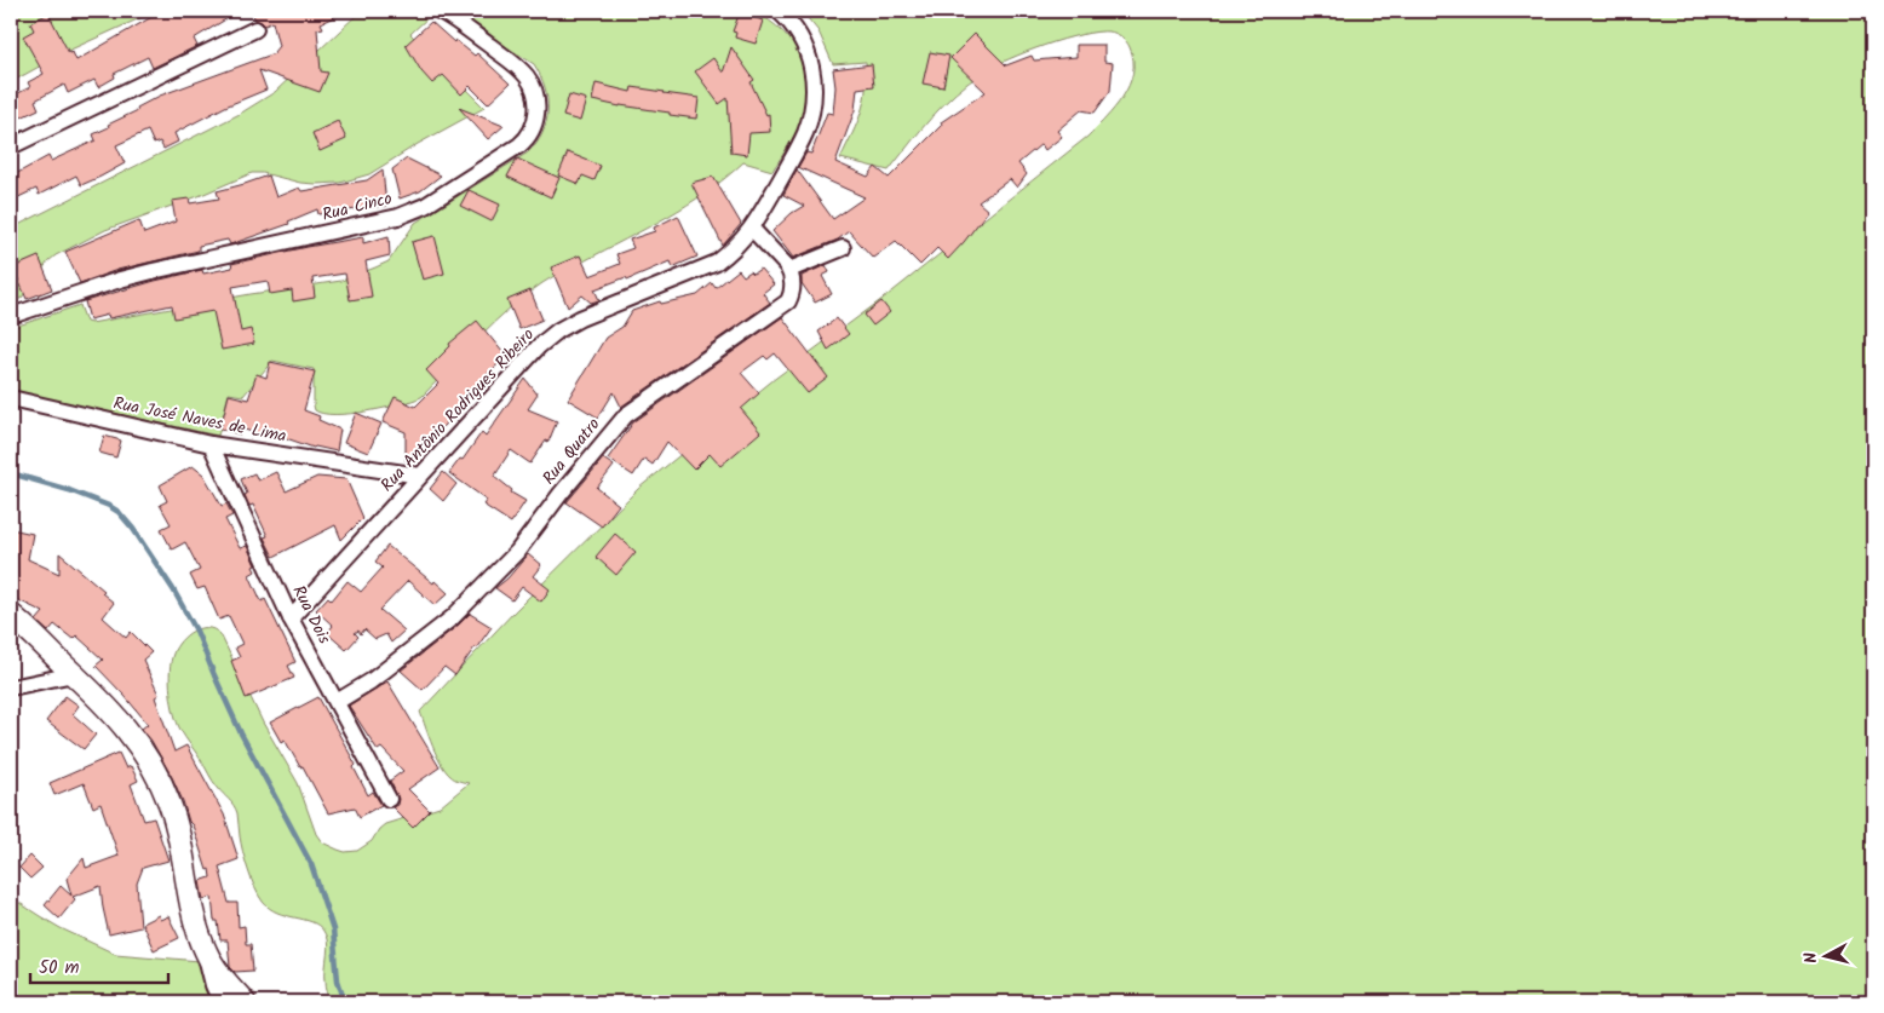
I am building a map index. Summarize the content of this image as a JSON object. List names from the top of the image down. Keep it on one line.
{"streets":{"street":["Rua Cinco","Rua Antônio Rodrigues Ribeiro","Rua José Naves de Lima","Rua Quatro","Rua Dois"]},"crossings":[["Rua Antônio Rodrigues Ribeiro","Rua José Naves de Lima"],["Rua Antônio Rodrigues Ribeiro","Rua Dois"],["Rua José Naves de Lima","Rua Dois"],["Rua Quatro","Rua Dois"]],"scale_bar":"50 m","north":"left"}
